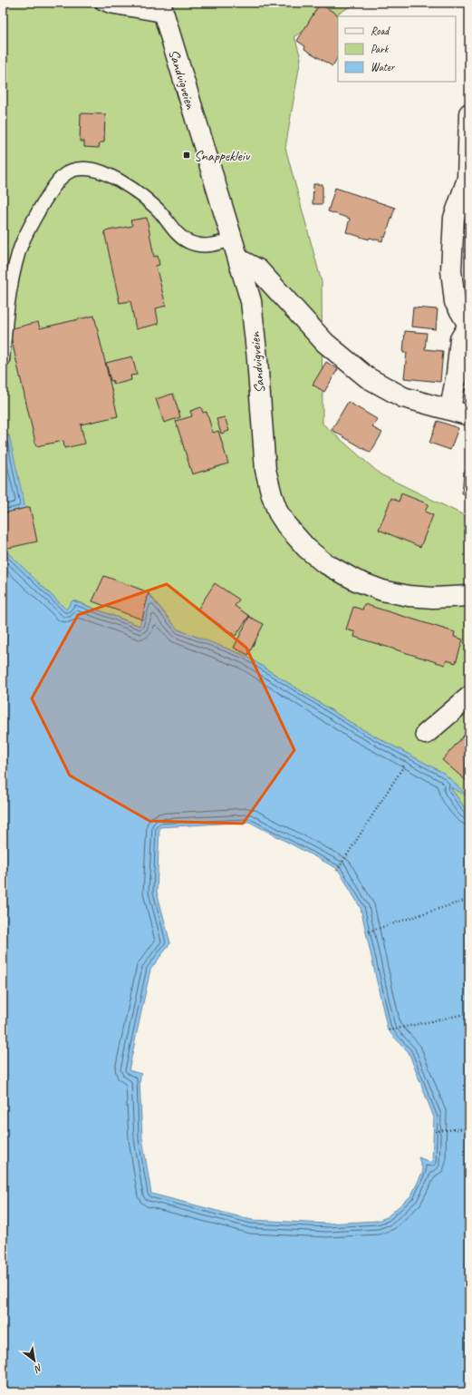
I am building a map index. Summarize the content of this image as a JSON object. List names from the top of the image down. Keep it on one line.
{"streets":{"main road":["Sandvigveien"]},"places":{"transit":["Snappekleiv"]},"legend":["Road","Park","Water"],"north":"bottom right"}
